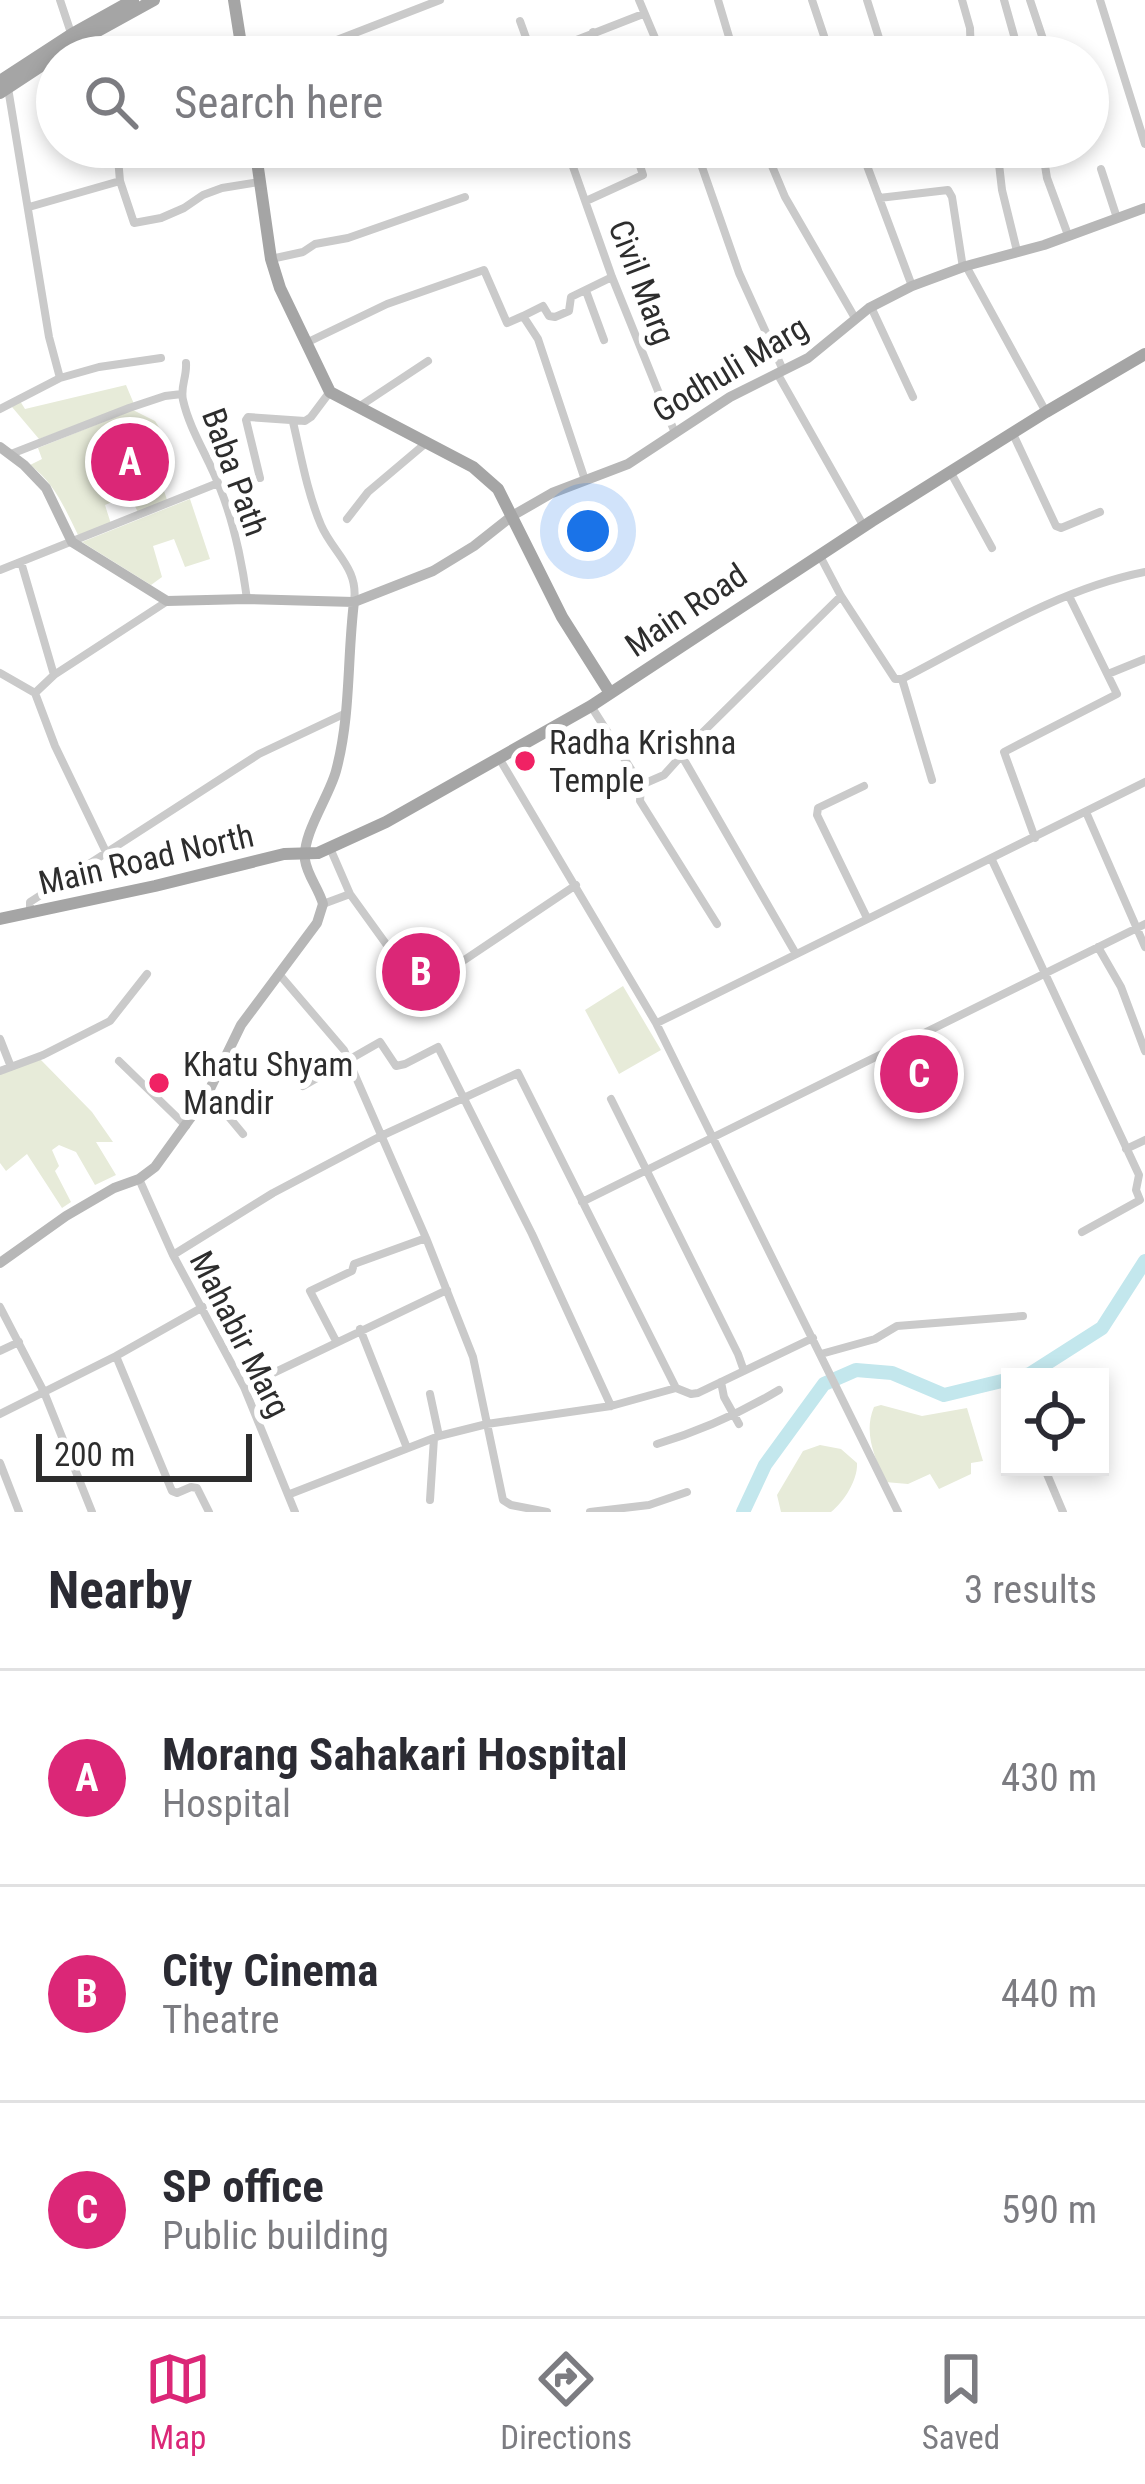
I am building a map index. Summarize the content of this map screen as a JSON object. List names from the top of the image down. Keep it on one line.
{"streets":{"main road":["Godhuli Marg","Main Road","Main Road North"],"street":["Civil Marg","Baba Path","Mahabir Marg"]},"crossings":[["Civil Marg","Godhuli Marg"],["Main Road","Main Road North"]],"places":["Radha Krishna Temple","Khatu Shyam Mandir"],"scale_bar":"200 m","page":{"search":"Search here","pins":["A","B","C"],"scale":"200 m","heading":["Nearby","3 results"],"list":[{"mark":"A","name":"Morang Sahakari Hospital","note":"Hospital","value":"430 m"},{"mark":"B","name":"City Cinema","note":"Theatre","value":"440 m"},{"mark":"C","name":"SP office","note":"Public building","value":"590 m"}],"nav":["Map","Directions","Saved"]}}
